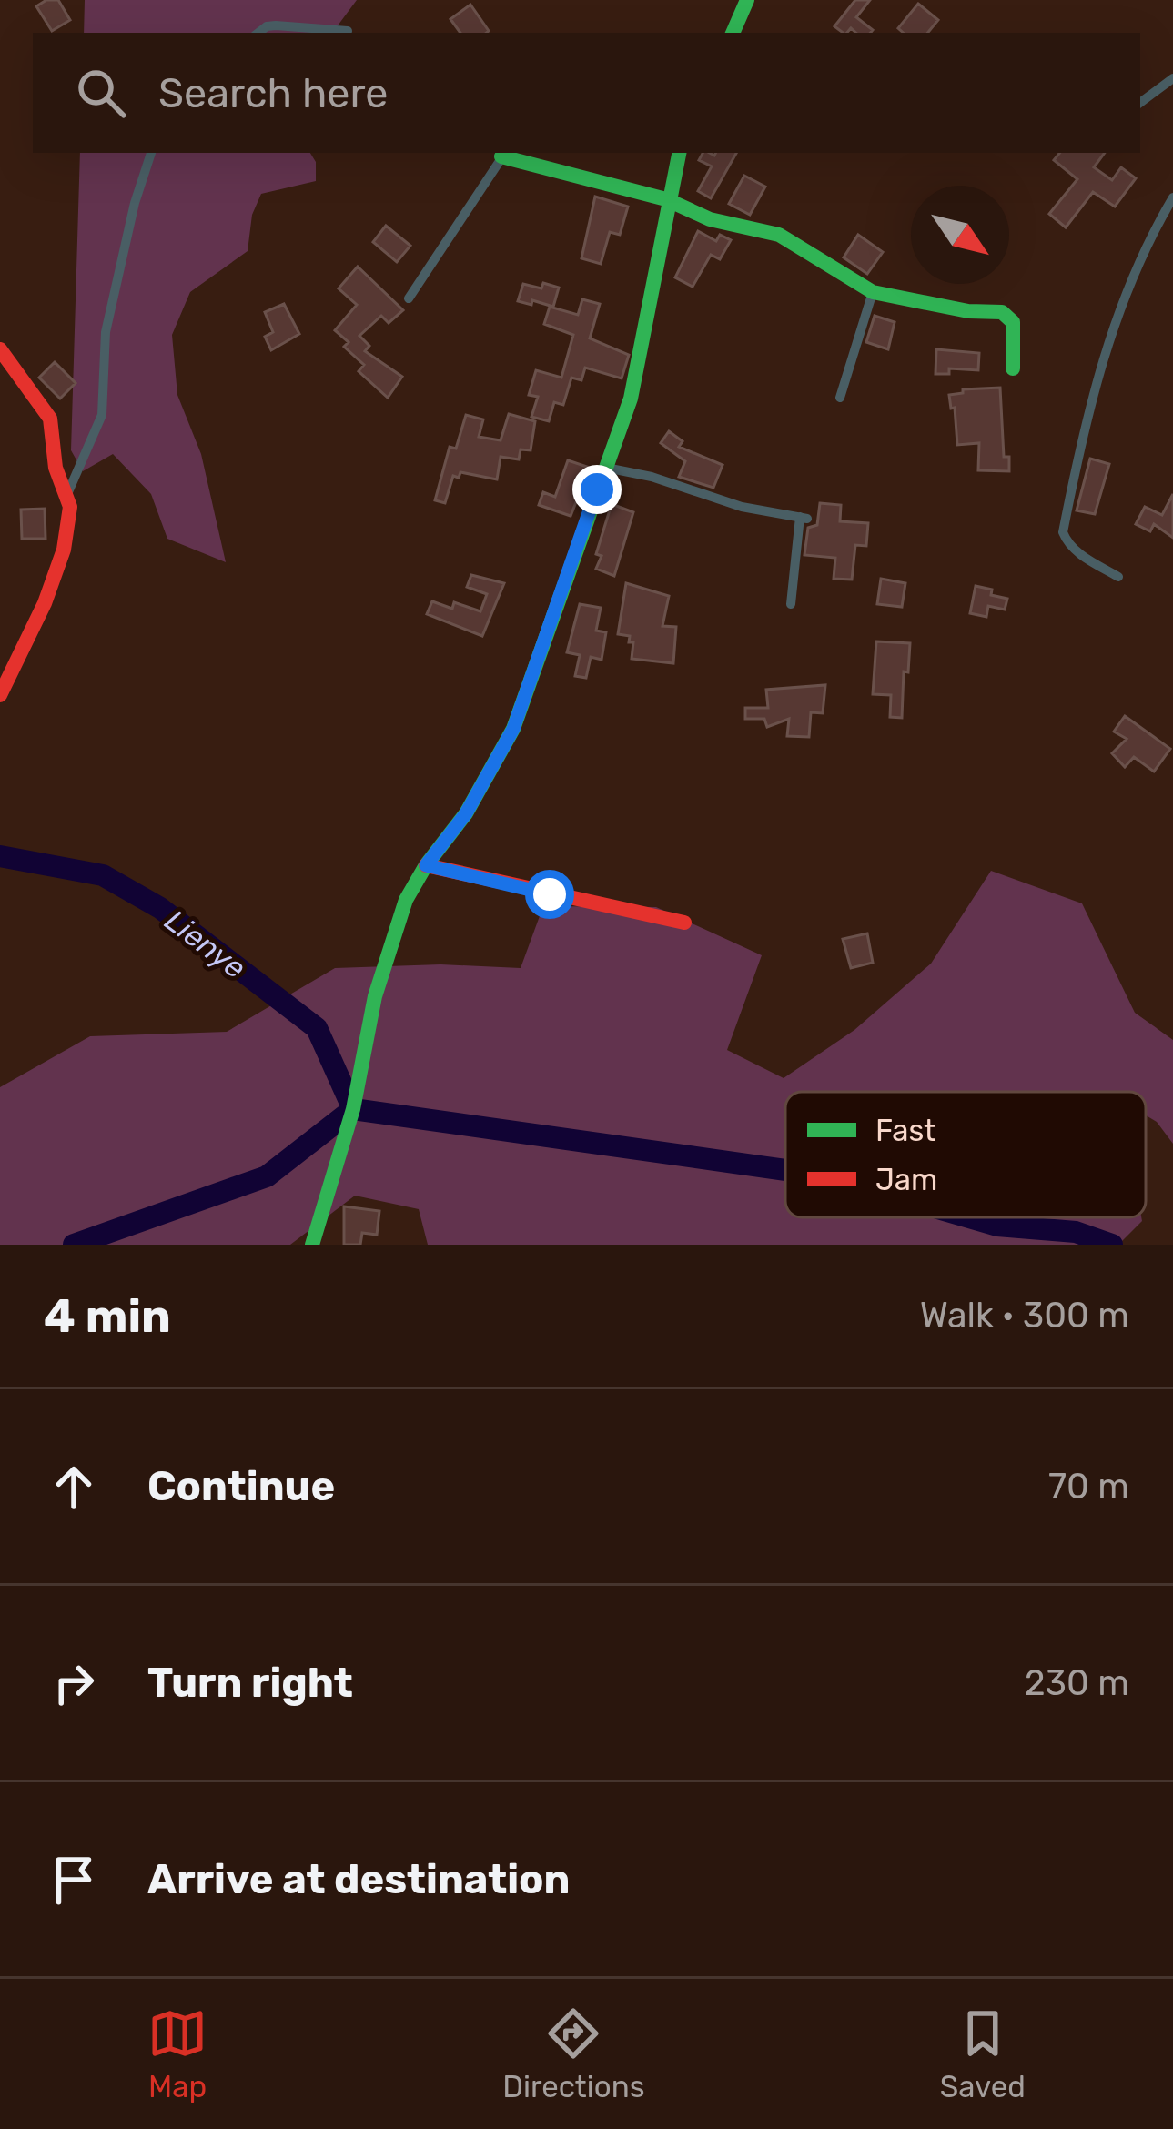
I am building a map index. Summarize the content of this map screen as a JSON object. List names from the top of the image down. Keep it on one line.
{"water":["Lienye"],"legend":["Fast","Jam"],"north":"bottom right","page":{"search":"Search here","heading":["4 min","Walk · 300 m"],"list":[["Continue","70 m"],["Turn right","230 m"],"Arrive at destination"],"nav":["Map","Directions","Saved"]}}
